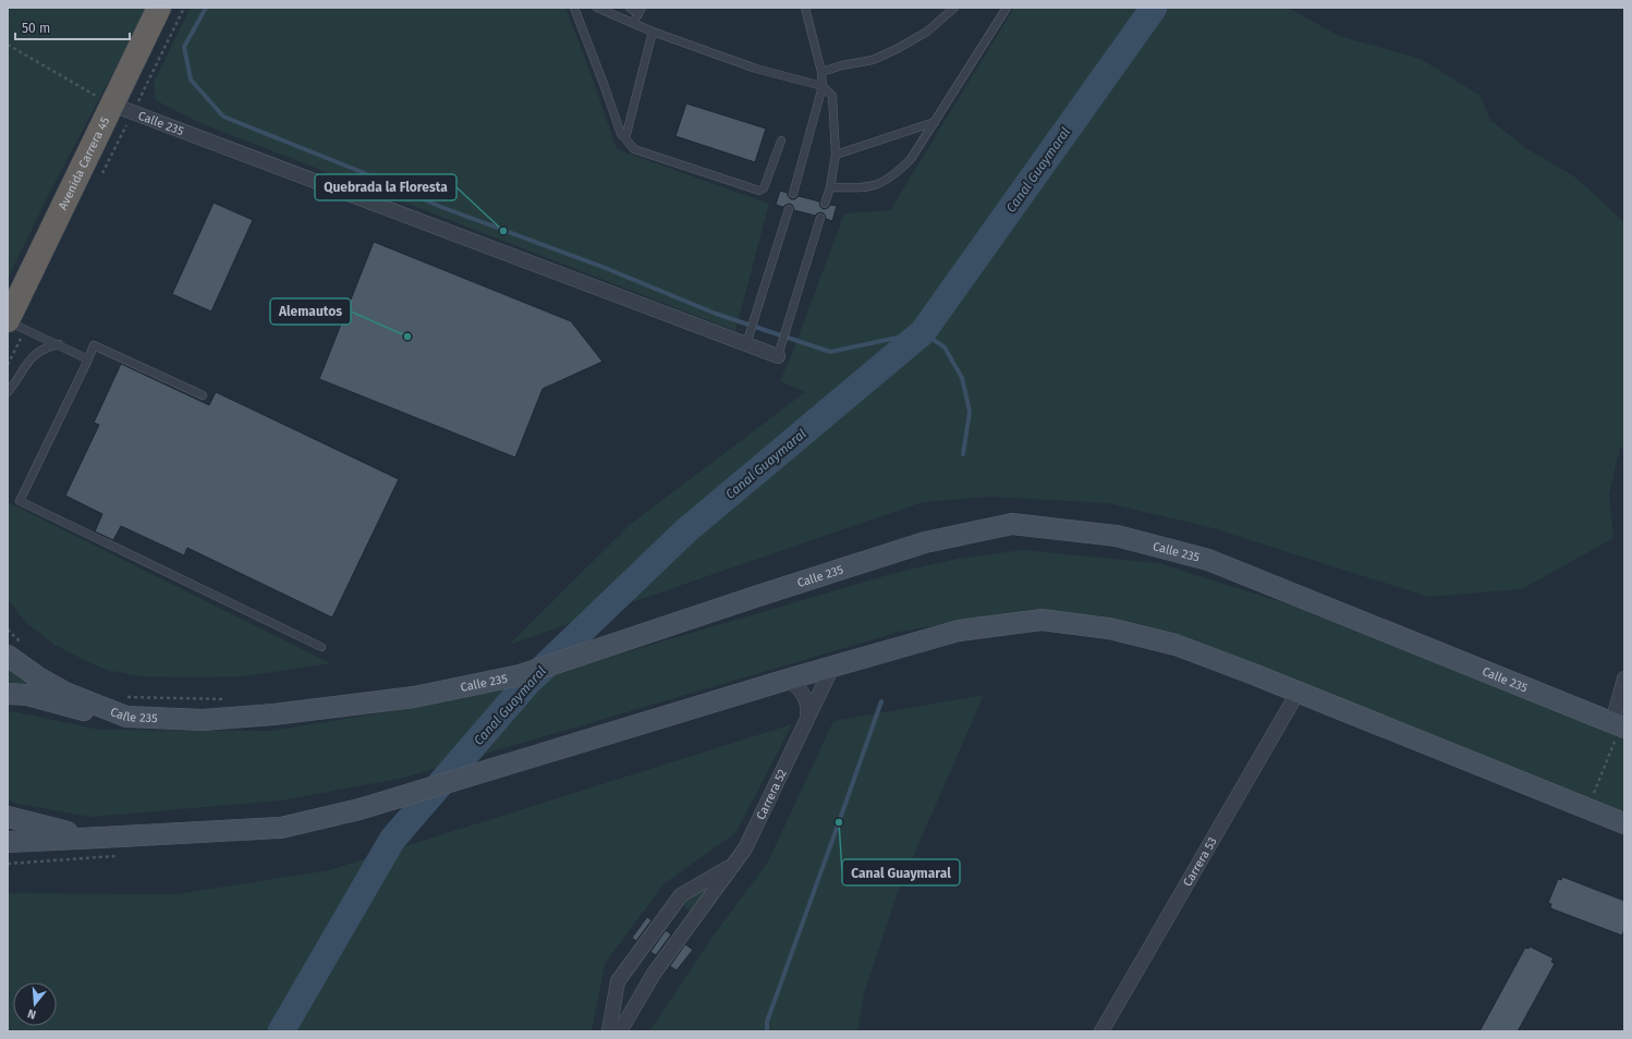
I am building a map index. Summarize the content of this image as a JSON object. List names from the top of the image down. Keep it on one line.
{"streets":{"highway":["Avenida Carrera 45"],"main road":["Calle 235"],"street":["Carrera 52","Carrera 53"]},"crossings":[["Calle 235","Avenida Carrera 45"]],"water":["Canal Guaymaral"],"places":["Quebrada la Floresta","Alemautos","Canal Guaymaral"],"scale_bar":"50 m","north":"bottom"}
